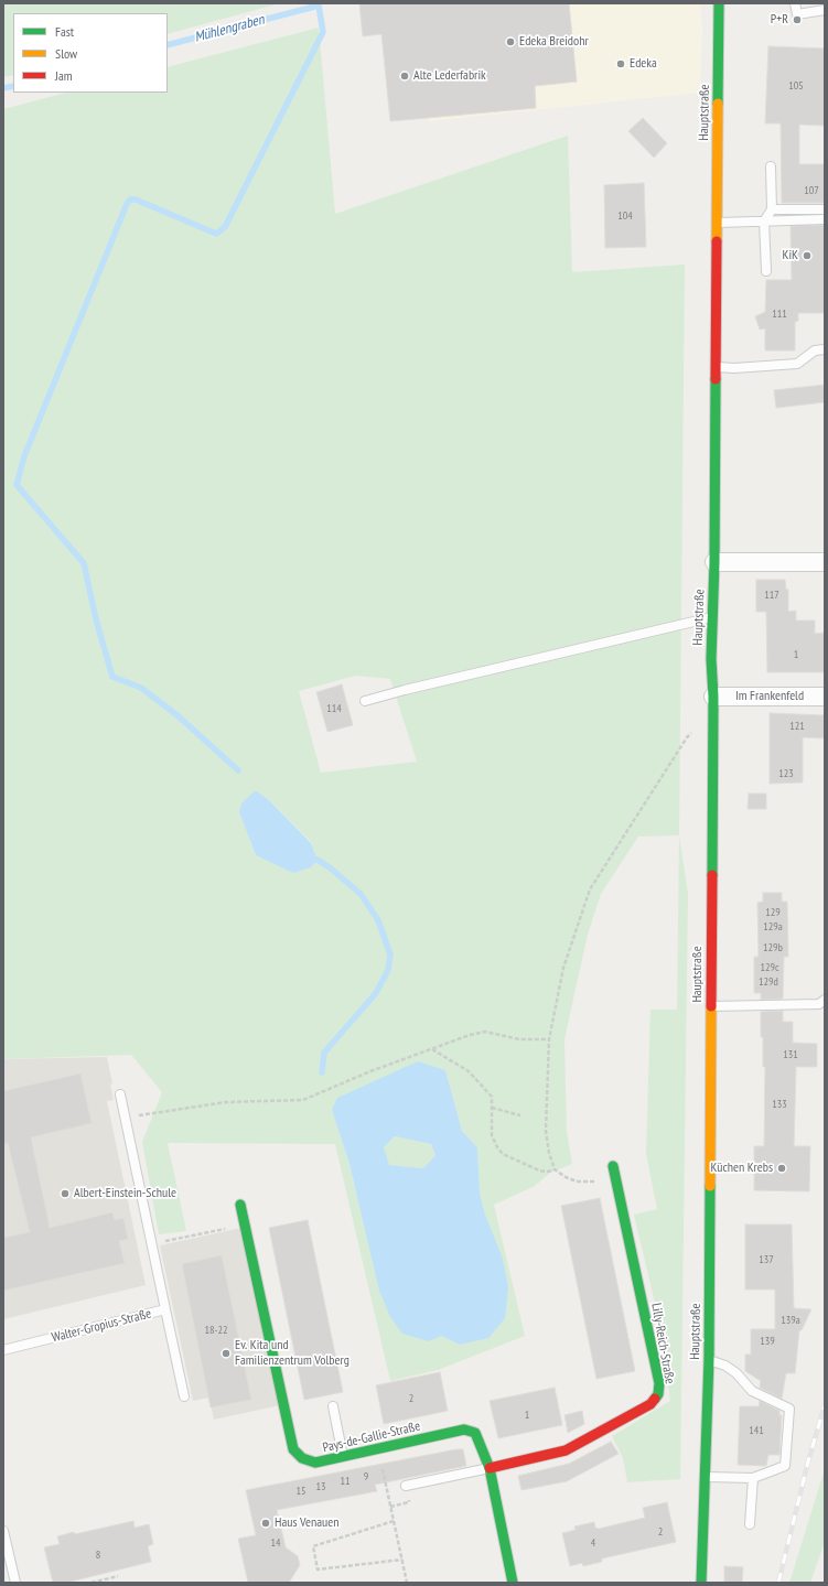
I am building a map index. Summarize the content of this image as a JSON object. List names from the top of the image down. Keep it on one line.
{"streets":{"main road":["Hauptstraße","Lilly-Reich-Straße","Pays-de-Gallie-Straße"],"street":["Im Frankenfeld"],"lane":["Walter-Gropius-Straße"]},"crossings":[["Hauptstraße","Im Frankenfeld"],["Lilly-Reich-Straße","Pays-de-Gallie-Straße"]],"water":["Mühlengraben"],"places":["P+R","Edeka Breidohr","Edeka","Alte Lederfabrik","KiK","Küchen Krebs","Albert-Einstein-Schule","Ev. Kita und Familienzentrum Volberg","Haus Venauen"],"house_numbers":["105","107","104","111","117","1","114","121","123","129","129a","129b","129c","129d","131","133","137","139a","18-22","139","2","1","141","9","11","13","15","2","14","4","8"],"legend":["Fast","Slow","Jam"]}
